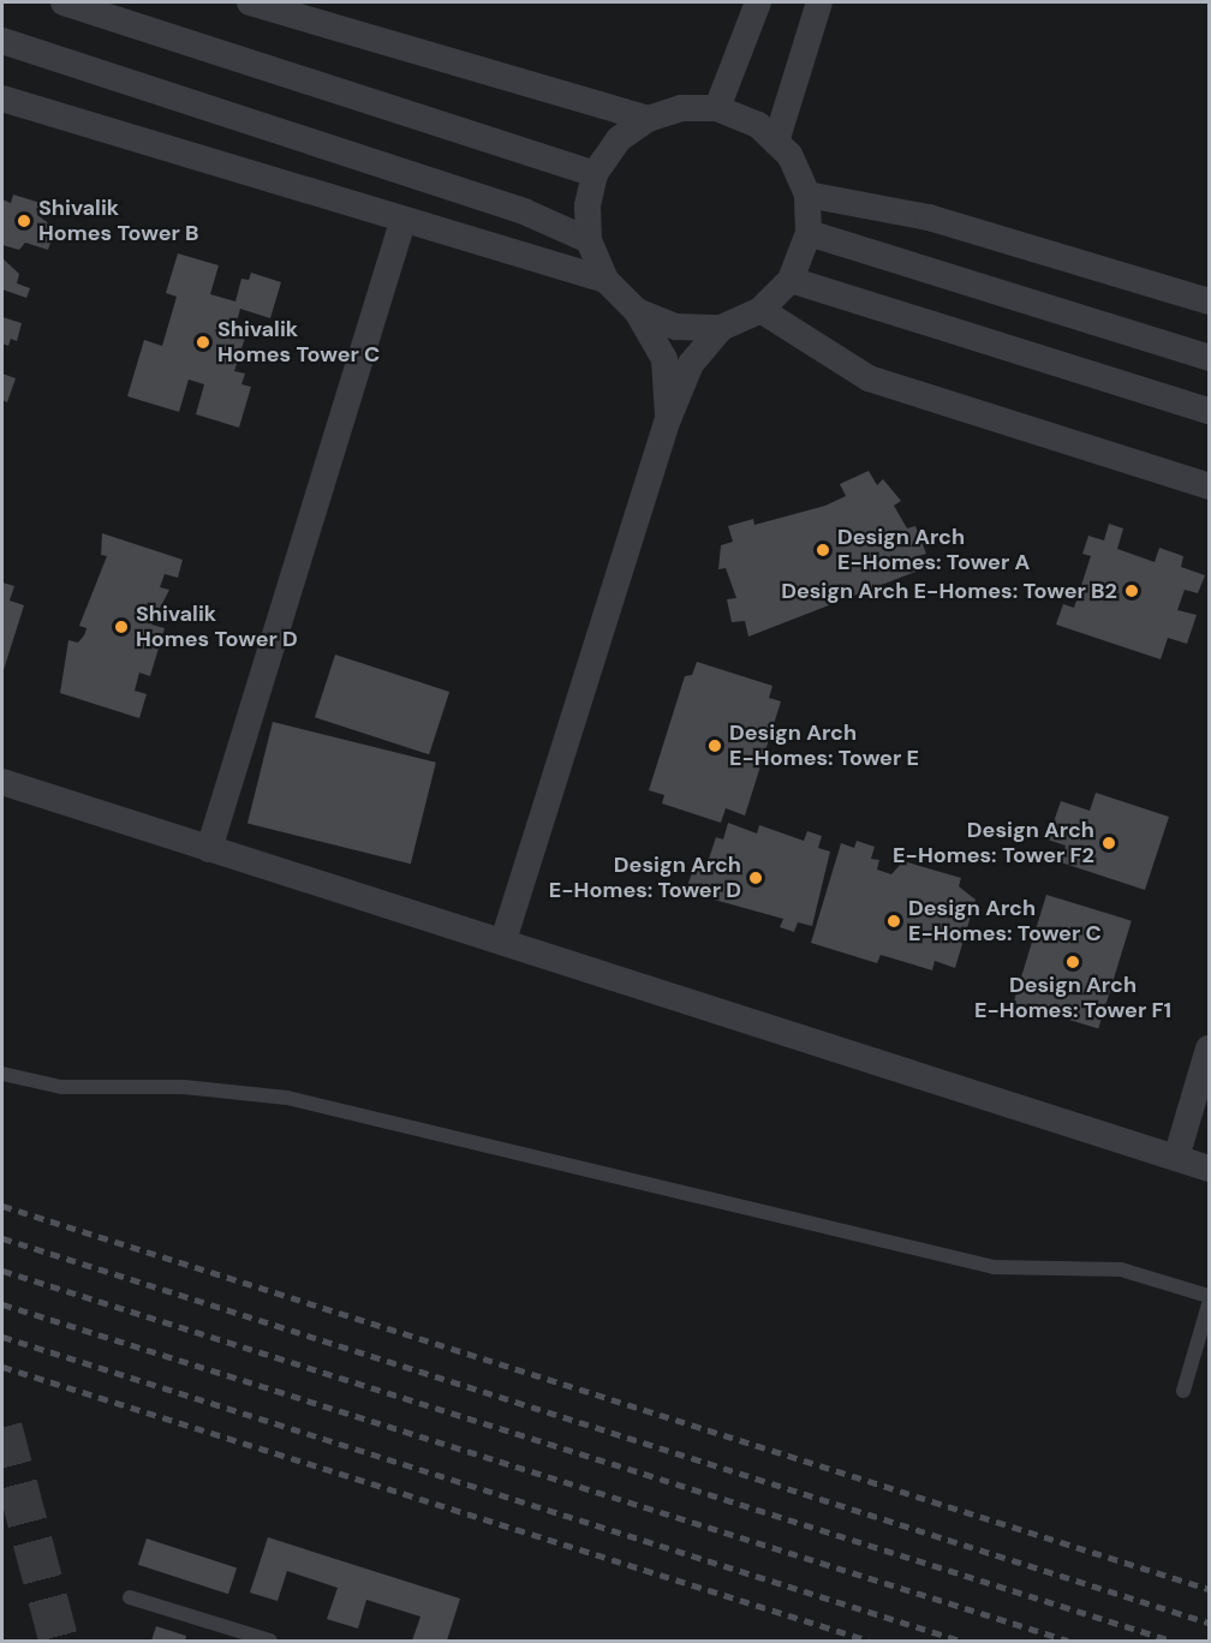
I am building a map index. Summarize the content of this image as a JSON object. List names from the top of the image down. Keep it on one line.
{"places":["Shivalik Homes Tower B","Shivalik Homes Tower C","Design Arch E-Homes: Tower A","Design Arch E-Homes: Tower B2","Shivalik Homes Tower D","Design Arch E-Homes: Tower E","Design Arch E-Homes: Tower F2","Design Arch E-Homes: Tower D","Design Arch E-Homes: Tower C","Design Arch E-Homes: Tower F1"]}
